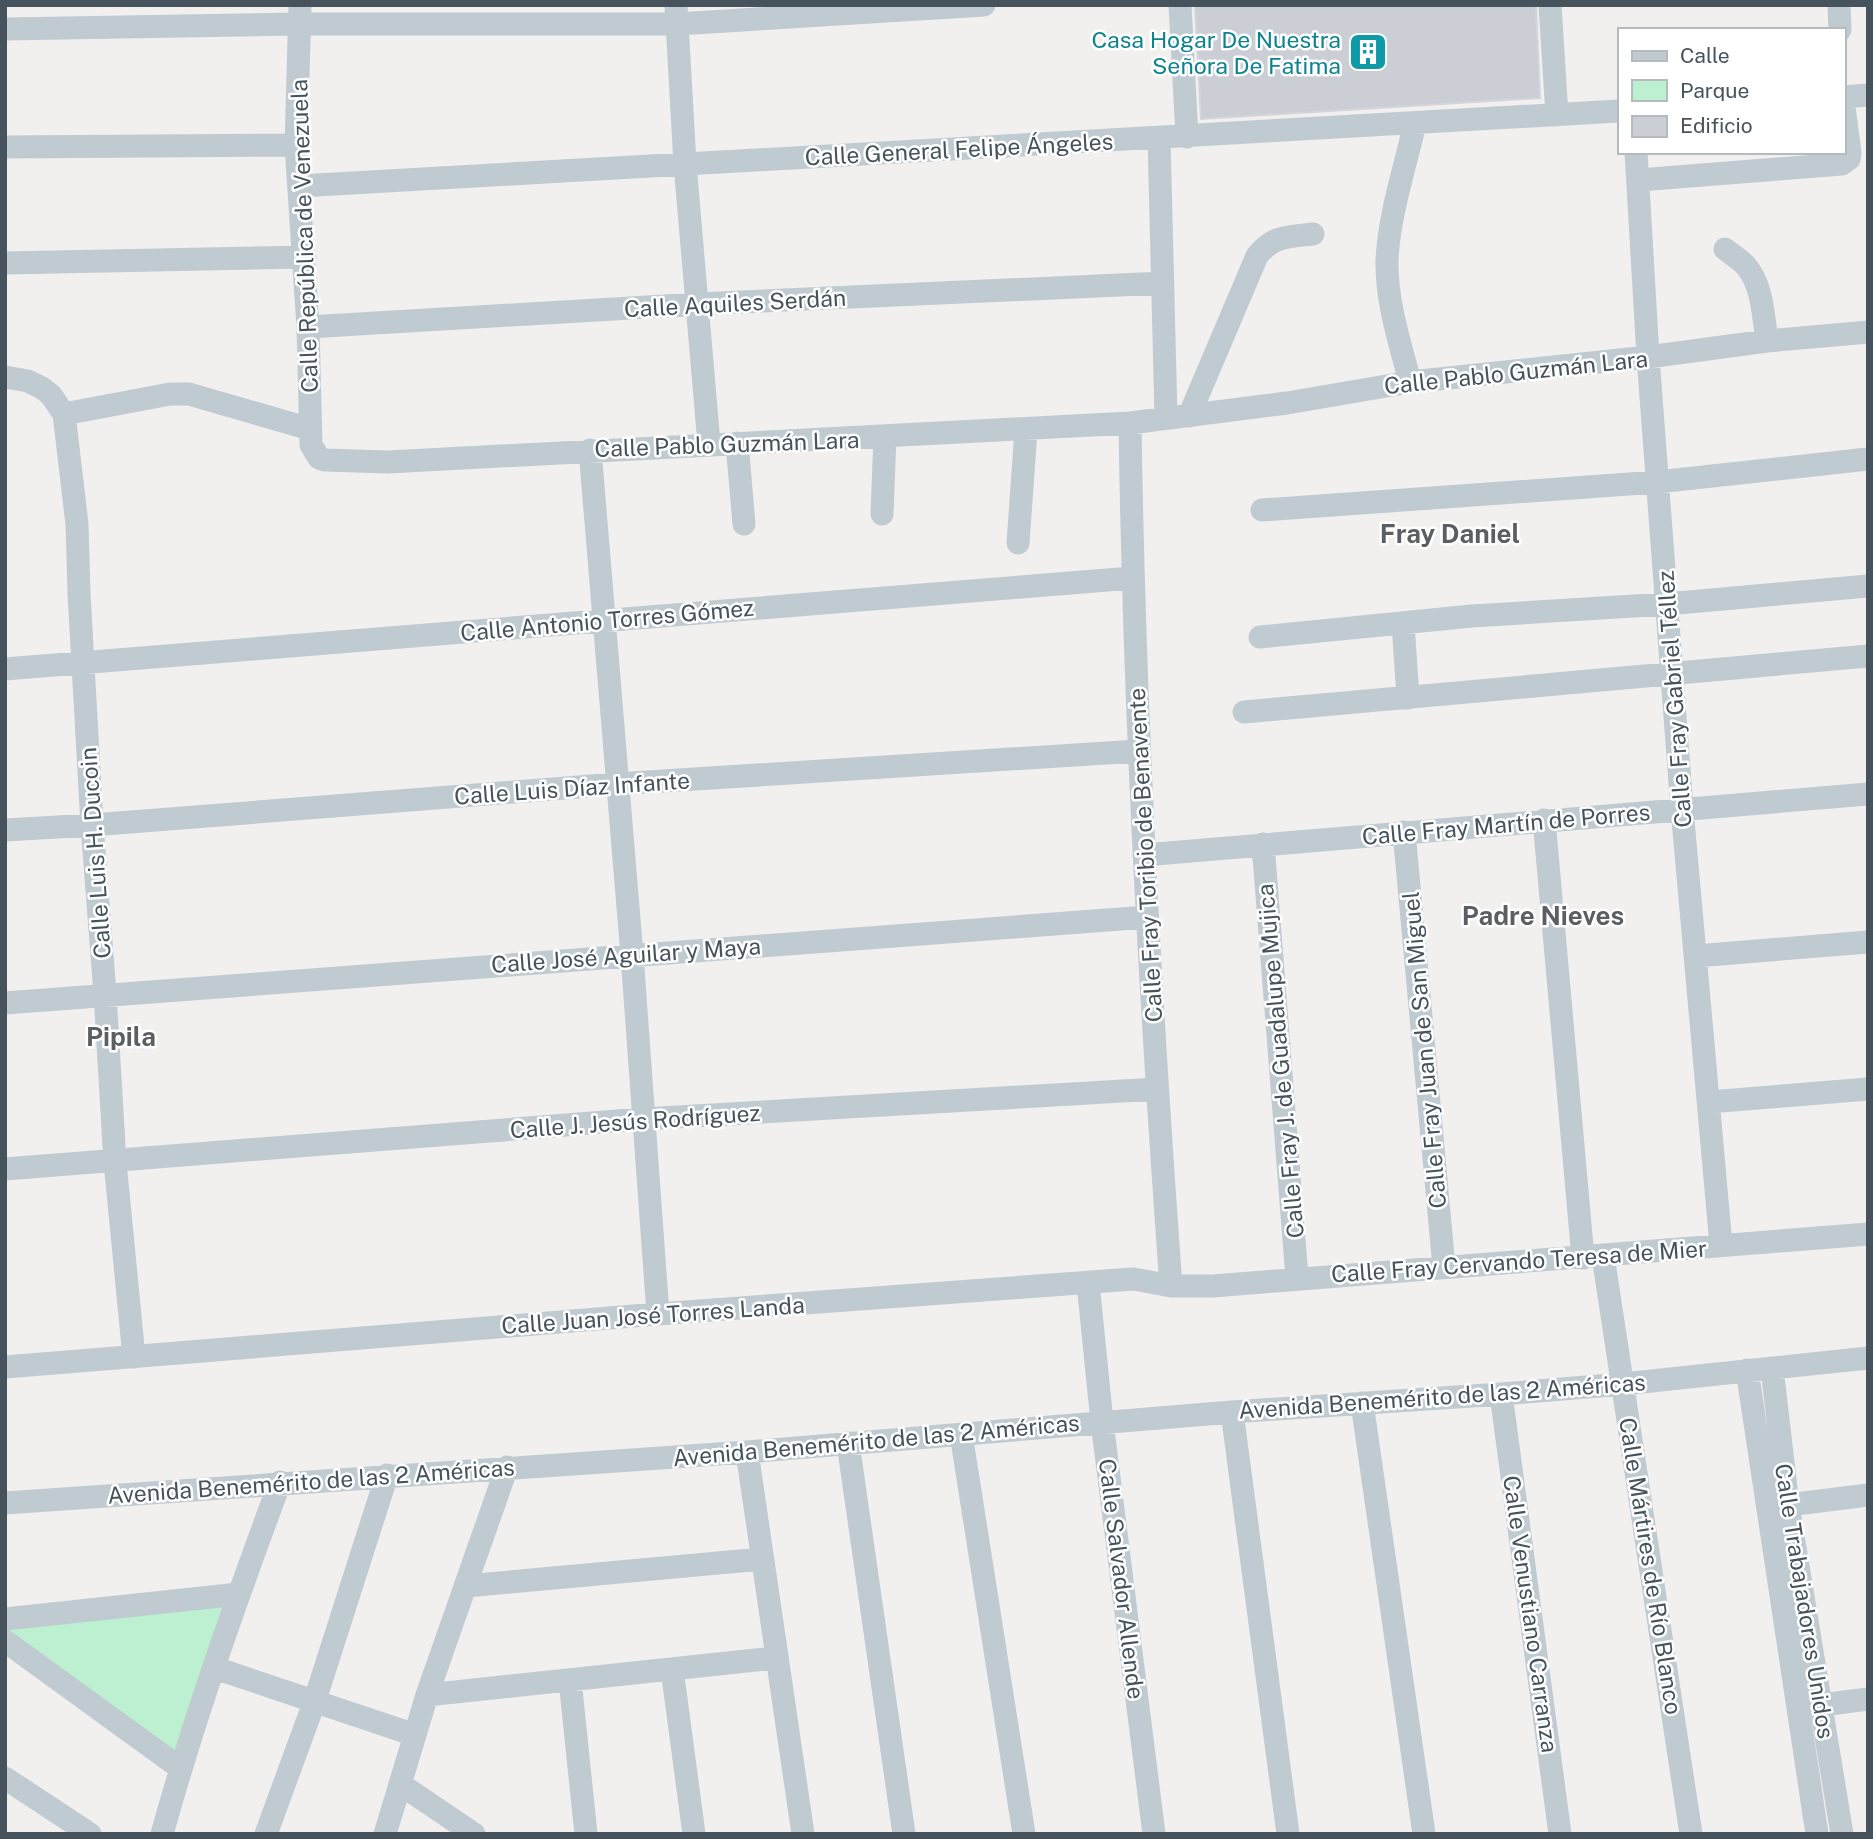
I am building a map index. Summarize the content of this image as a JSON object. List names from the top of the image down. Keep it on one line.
{"streets":{"street":["Calle General Felipe Ángeles","Calle República de Venezuela","Calle Aquiles Serdán","Calle Pablo Guzmán Lara","Calle Antonio Torres Gómez","Calle Fray Gabriel Téllez","Calle Luis Díaz Infante","Calle Fray Martín de Porres","Calle Luis H. Ducoin","Calle Fray Toribio de Benavente","Calle José Aguilar y Maya","Calle Fray Juan de San Miguel","Calle Fray J. de Guadalupe Mujica","Calle J. Jesús Rodríguez","Calle Fray Cervando Teresa de Mier","Calle Juan José Torres Landa","Avenida Benemérito de las 2 Américas","Calle Mártires de Río Blanco","Calle Salvador Allende","Calle Trabajadores Unidos","Calle Venustiano Carranza"]},"crossings":[["Calle General Felipe Ángeles","Calle República de Venezuela"],["Calle República de Venezuela","Calle Aquiles Serdán"],["Calle República de Venezuela","Calle Pablo Guzmán Lara"],["Calle Pablo Guzmán Lara","Calle Fray Gabriel Téllez"],["Calle Pablo Guzmán Lara","Calle Fray Toribio de Benavente"],["Calle Antonio Torres Gómez","Calle Luis H. Ducoin"],["Calle Antonio Torres Gómez","Calle Fray Toribio de Benavente"],["Calle Fray Gabriel Téllez","Calle Fray Martín de Porres"],["Calle Fray Gabriel Téllez","Calle Fray Cervando Teresa de Mier"],["Calle Luis Díaz Infante","Calle Luis H. Ducoin"],["Calle Luis Díaz Infante","Calle Fray Toribio de Benavente"],["Calle Fray Martín de Porres","Calle Fray Toribio de Benavente"],["Calle Fray Martín de Porres","Calle Fray Juan de San Miguel"],["Calle Fray Martín de Porres","Calle Fray J. de Guadalupe Mujica"],["Calle Fray Martín de Porres","Calle Mártires de Río Blanco"],["Calle Luis H. Ducoin","Calle José Aguilar y Maya"],["Calle Luis H. Ducoin","Calle J. Jesús Rodríguez"],["Calle Luis H. Ducoin","Calle Juan José Torres Landa"],["Calle Fray Toribio de Benavente","Calle José Aguilar y Maya"],["Calle Fray Toribio de Benavente","Calle J. Jesús Rodríguez"],["Calle Fray Toribio de Benavente","Calle Fray Cervando Teresa de Mier"],["Calle Fray Toribio de Benavente","Calle Juan José Torres Landa"],["Calle Fray Juan de San Miguel","Calle Fray Cervando Teresa de Mier"],["Calle Fray J. de Guadalupe Mujica","Calle Fray Cervando Teresa de Mier"],["Calle Fray Cervando Teresa de Mier","Calle Juan José Torres Landa"],["Calle Fray Cervando Teresa de Mier","Calle Mártires de Río Blanco"],["Calle Juan José Torres Landa","Calle Salvador Allende"],["Avenida Benemérito de las 2 Américas","Calle Mártires de Río Blanco"],["Avenida Benemérito de las 2 Américas","Calle Salvador Allende"],["Avenida Benemérito de las 2 Américas","Calle Trabajadores Unidos"],["Avenida Benemérito de las 2 Américas","Calle Venustiano Carranza"]],"districts":["Fray Daniel","Padre Nieves","Pipila"],"places":{"building":["Casa Hogar De Nuestra Señora De Fatima"]},"legend":["Calle","Parque","Edificio"]}
